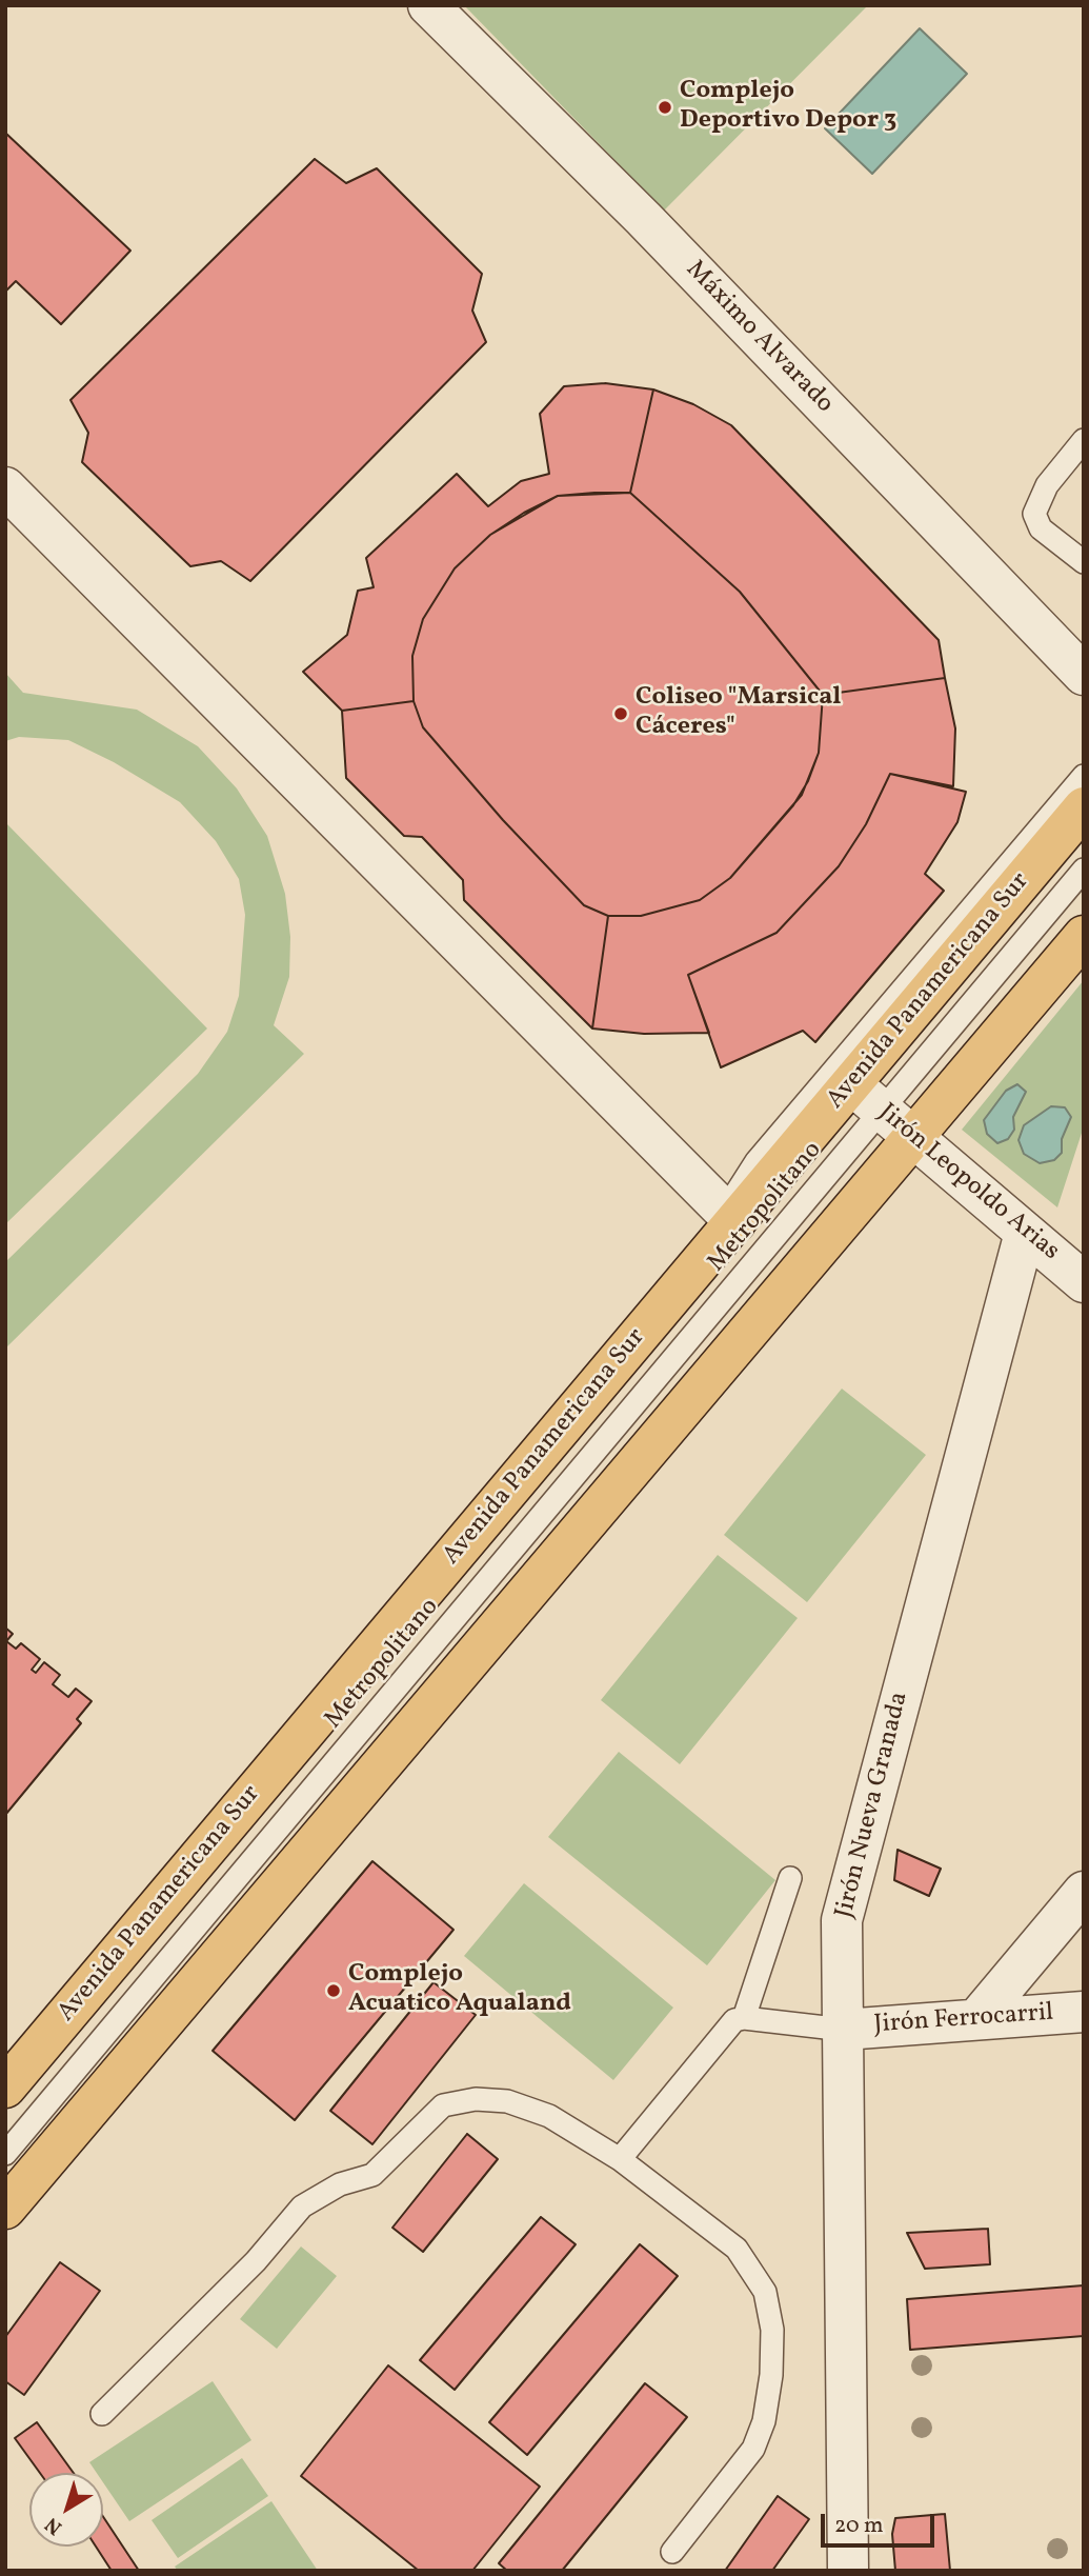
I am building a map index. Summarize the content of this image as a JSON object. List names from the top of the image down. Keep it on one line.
{"streets":{"main road":["Avenida Panamericana Sur"],"street":["Máximo Alvarado","Jirón Leopoldo Arias","Jirón Nueva Granada","Jirón Ferrocarril"],"lane":["Metropolitano"]},"crossings":[["Avenida Panamericana Sur","Jirón Leopoldo Arias"],["Jirón Leopoldo Arias","Metropolitano"],["Jirón Leopoldo Arias","Jirón Nueva Granada"],["Jirón Nueva Granada","Jirón Ferrocarril"]],"places":["Complejo Deportivo Depor 3","Coliseo \"Marsical Cáceres\"","Complejo Acuatico Aqualand"],"scale_bar":"20 m","north":"bottom left"}
